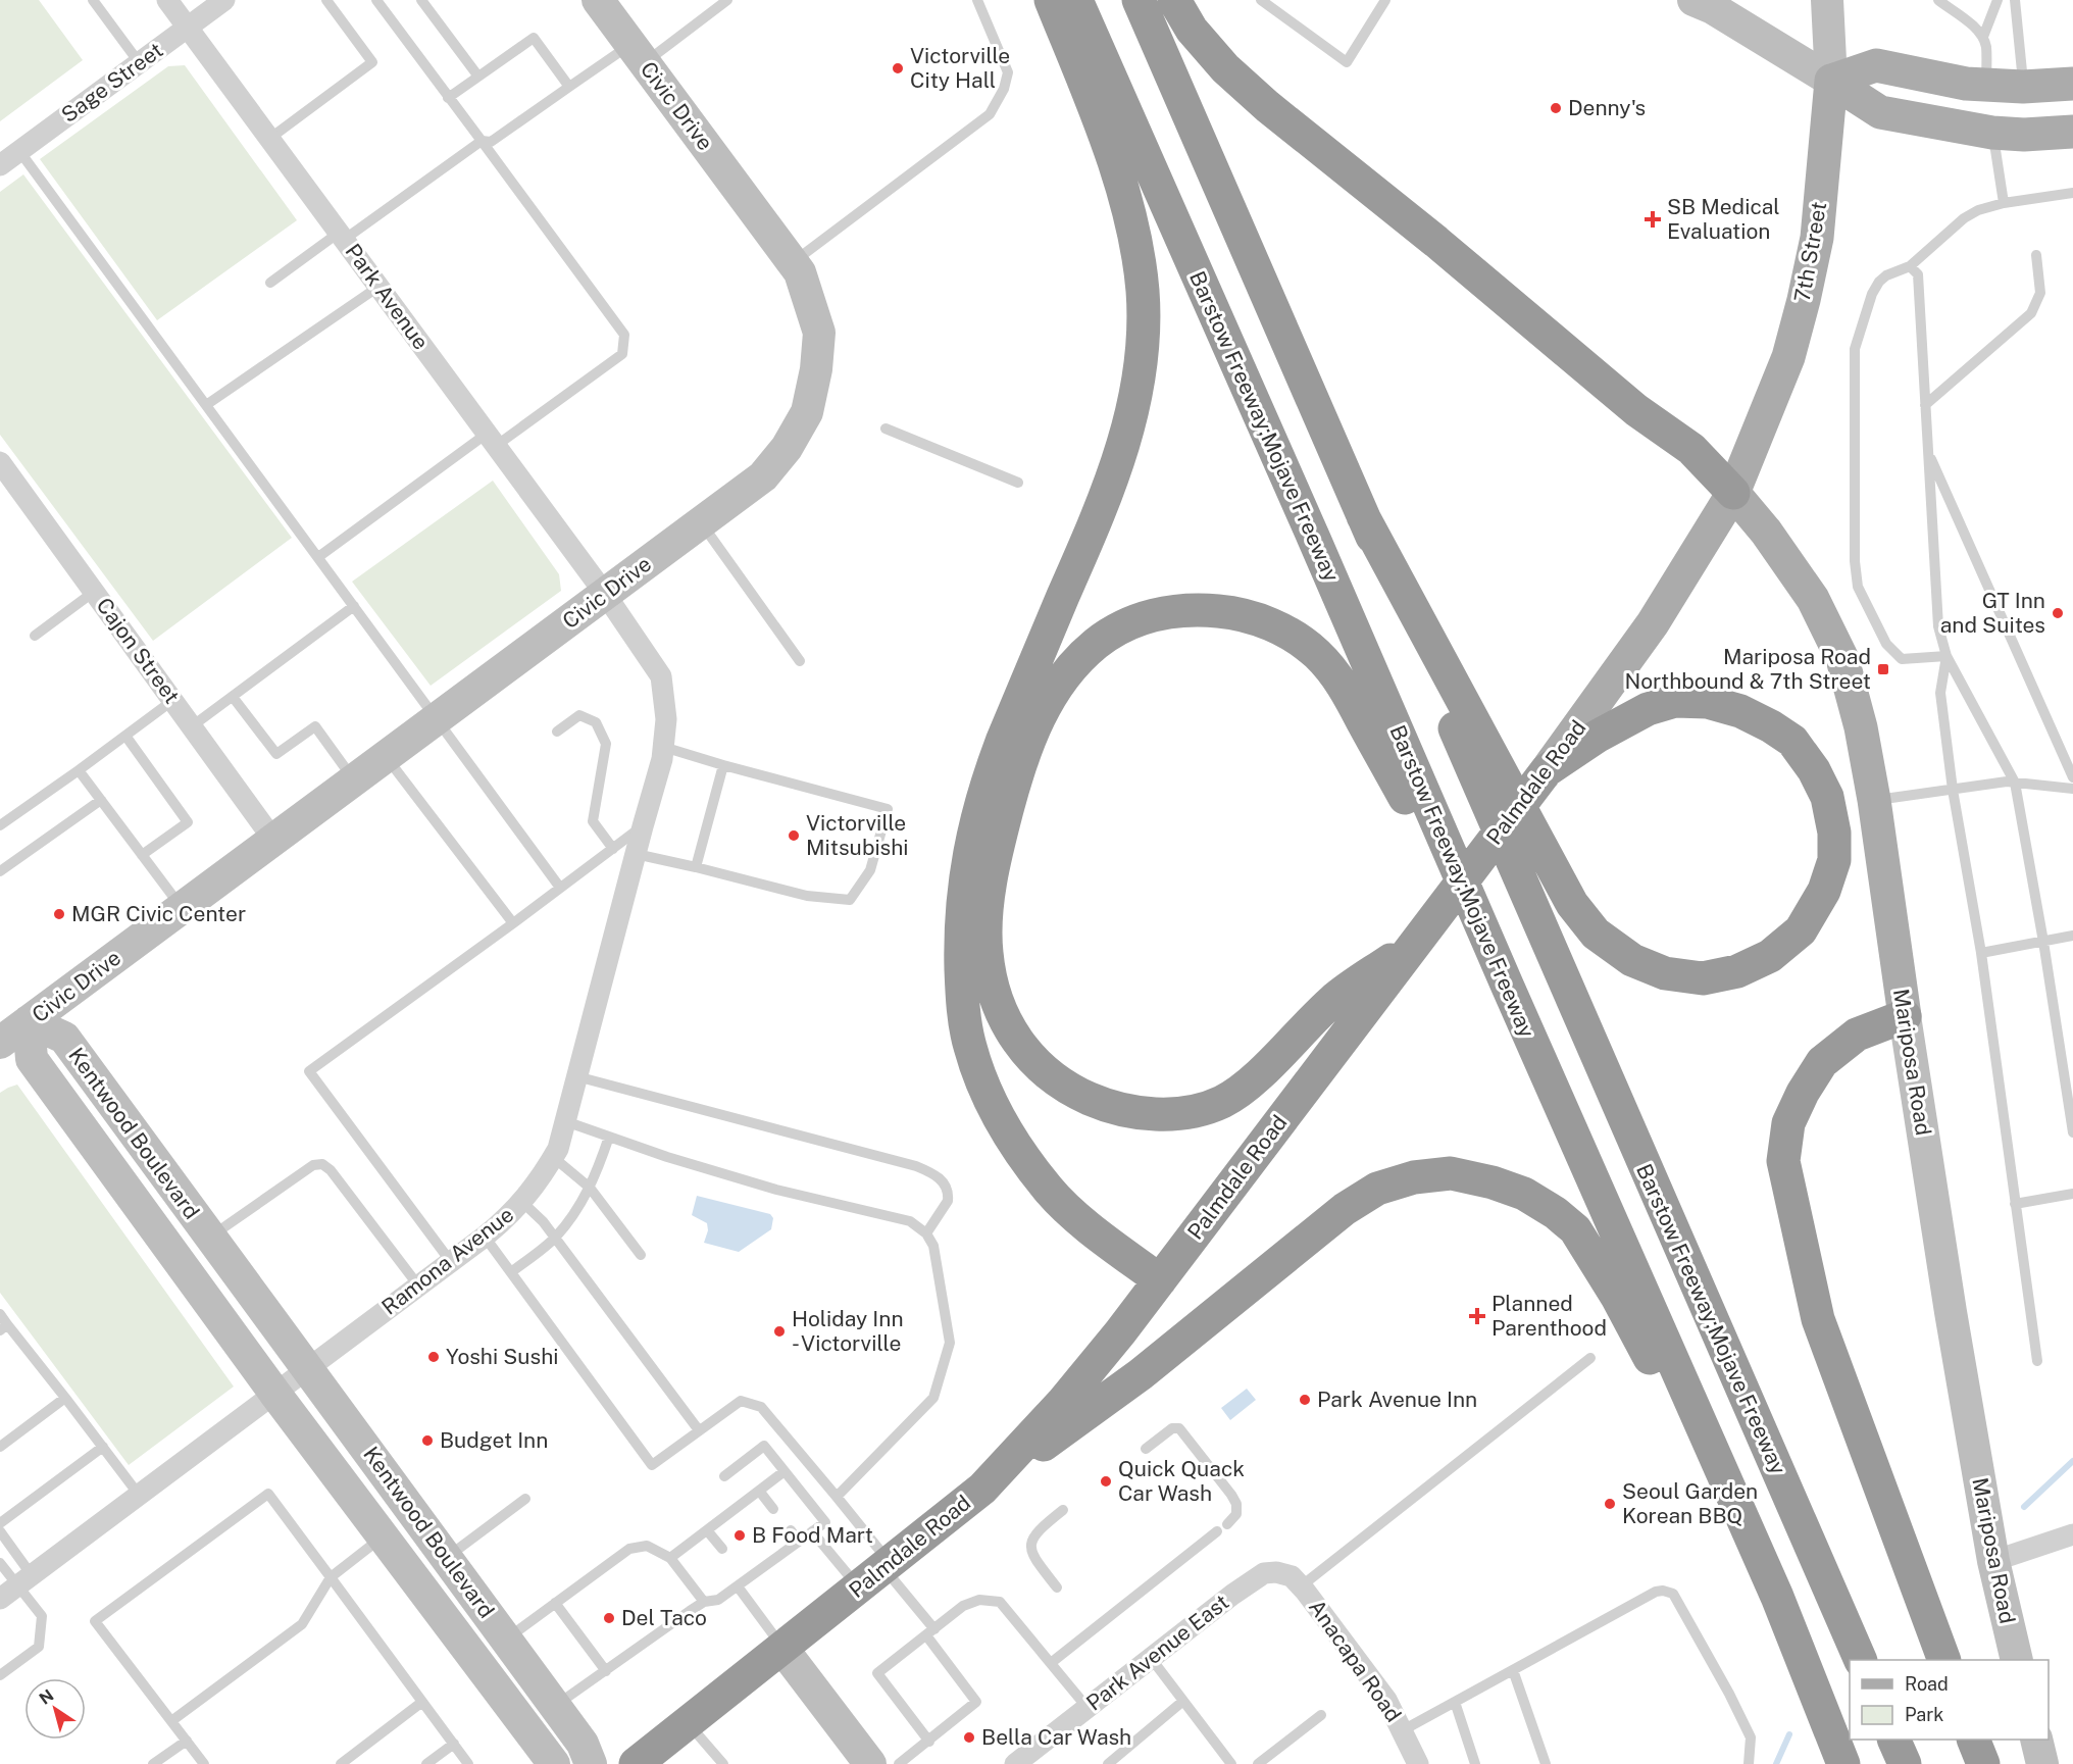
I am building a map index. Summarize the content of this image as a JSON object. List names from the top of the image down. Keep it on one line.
{"streets":{"highway":["Barstow Freeway;Mojave Freeway","Palmdale Road"],"main road":["7th Street","Mariposa Road"],"street":["Sage Street","Civic Drive","Park Avenue","Cajon Street","Kentwood Boulevard","Ramona Avenue","Park Avenue East","Anacapa Road"]},"crossings":[["Sage Street","Park Avenue"],["Civic Drive","Park Avenue"],["Civic Drive","Cajon Street"],["Civic Drive","Kentwood Boulevard"],["Civic Drive","Ramona Avenue"],["7th Street","Palmdale Road"],["7th Street","Mariposa Road"],["Park Avenue","Ramona Avenue"],["Palmdale Road","Mariposa Road"],["Kentwood Boulevard","Ramona Avenue"],["Park Avenue East","Anacapa Road"]],"places":{"other":["Victorville City Hall","Denny's","GT Inn and Suites","Victorville Mitsubishi","MGR Civic Center","Holiday Inn - Victorville","Yoshi Sushi","Park Avenue Inn","Budget Inn","Quick Quack Car Wash","Seoul Garden Korean BBQ","B Food Mart","Del Taco","Bella Car Wash"],"health":["SB Medical Evaluation","Planned Parenthood"],"transit":["Mariposa Road Northbound & 7th Street"]},"legend":["Road","Park"],"north":"top left"}
